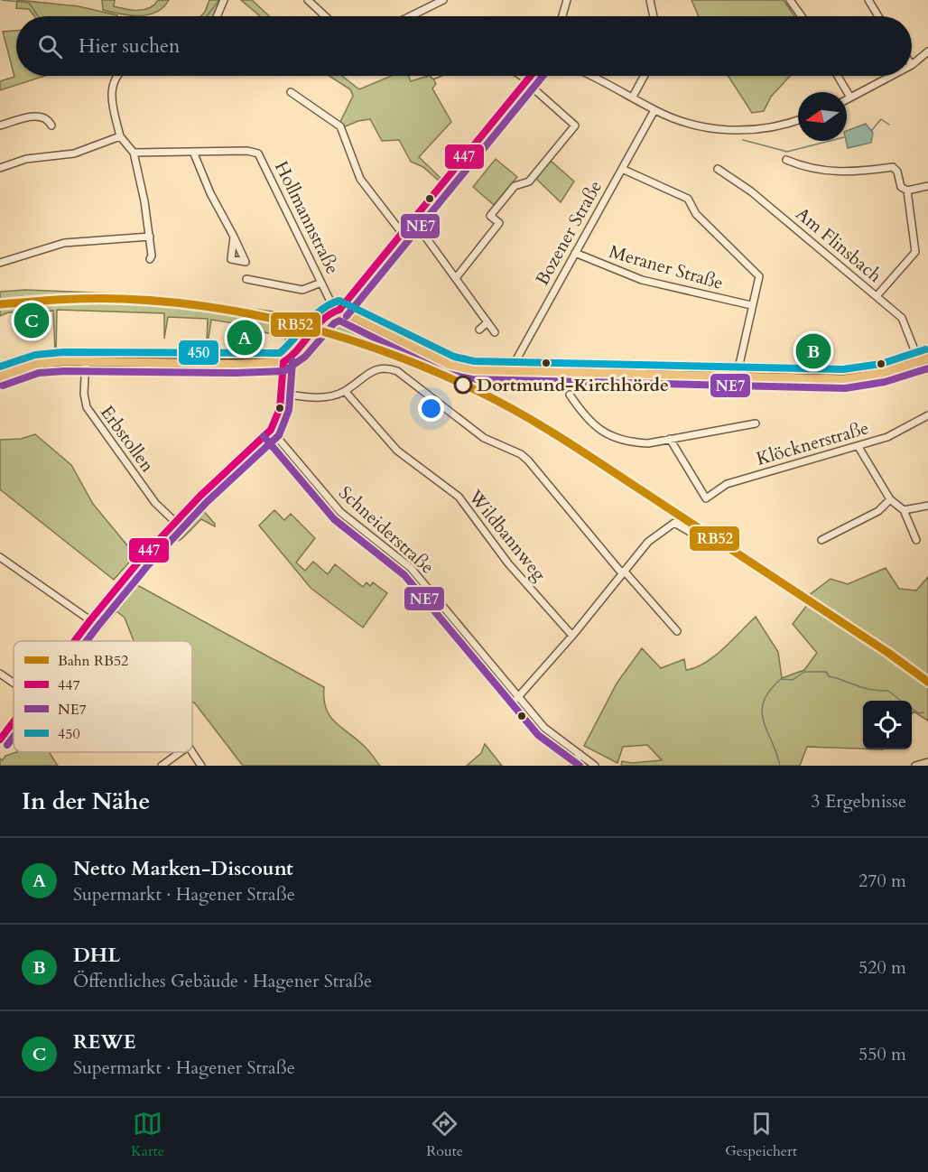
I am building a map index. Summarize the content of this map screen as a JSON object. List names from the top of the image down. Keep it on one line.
{"streets":{"street":["Hollmannstraße","Bozener Straße","Am Flinsbach","Meraner Straße","Erbstollen","Klöcknerstraße","Schneiderstraße","Wildbannweg"]},"crossings":[["Bozener Straße","Meraner Straße"]],"places":["Dortmund-Kirchhörde"],"lines":["transit line 447","transit line NE7","rail line RB52","transit line 450"],"legend":["Bahn RB52","447","NE7","450"],"north":"left","page":{"search":"Hier suchen","pins":["C","A","B"],"heading":["In der Nähe","3 Ergebnisse"],"list":[{"mark":"A","name":"Netto Marken-Discount","note":"Supermarkt · Hagener Straße","value":"270 m"},{"mark":"B","name":"DHL","note":"Öffentliches Gebäude · Hagener Straße","value":"520 m"},{"mark":"C","name":"REWE","note":"Supermarkt · Hagener Straße","value":"550 m"}],"nav":["Karte","Route","Gespeichert"]}}
